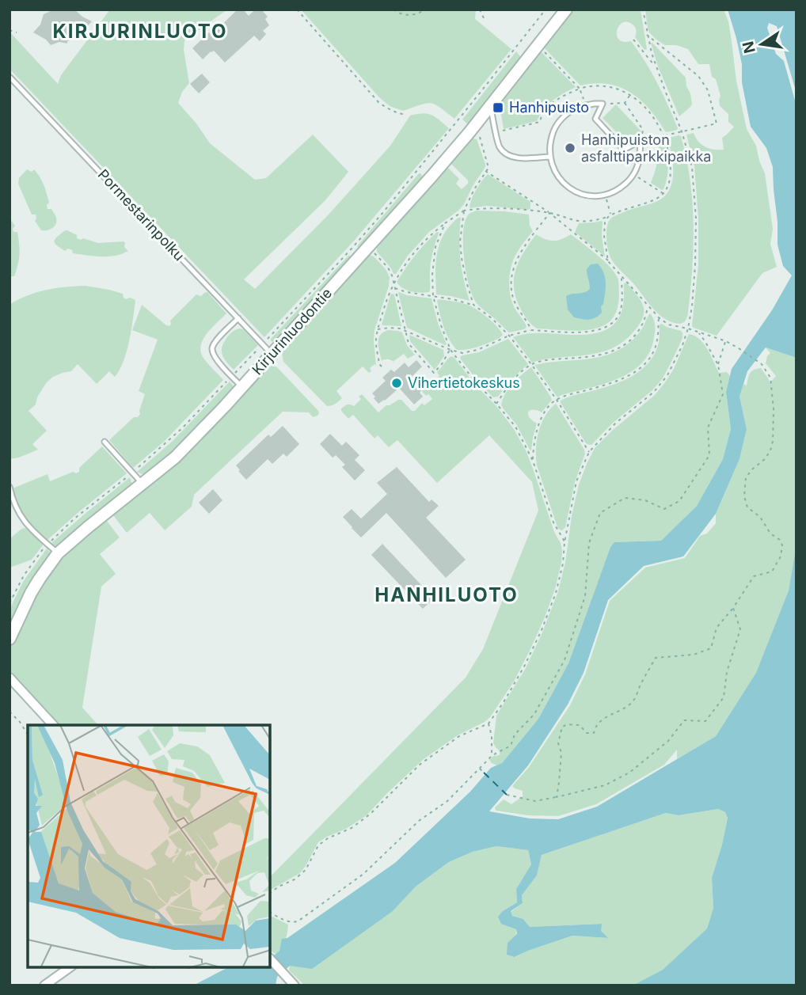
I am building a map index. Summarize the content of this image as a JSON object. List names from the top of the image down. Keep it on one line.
{"streets":{"street":["Kirjurinluodontie"],"lane":["Pormestarinpolku"]},"crossings":[["Pormestarinpolku","Kirjurinluodontie"]],"districts":["KIRJURINLUOTO","HANHILUOTO"],"places":{"transit":["Hanhipuisto"],"other":["Hanhipuiston asfalttiparkkipaikka","Vihertietokeskus"]},"north":"left"}
